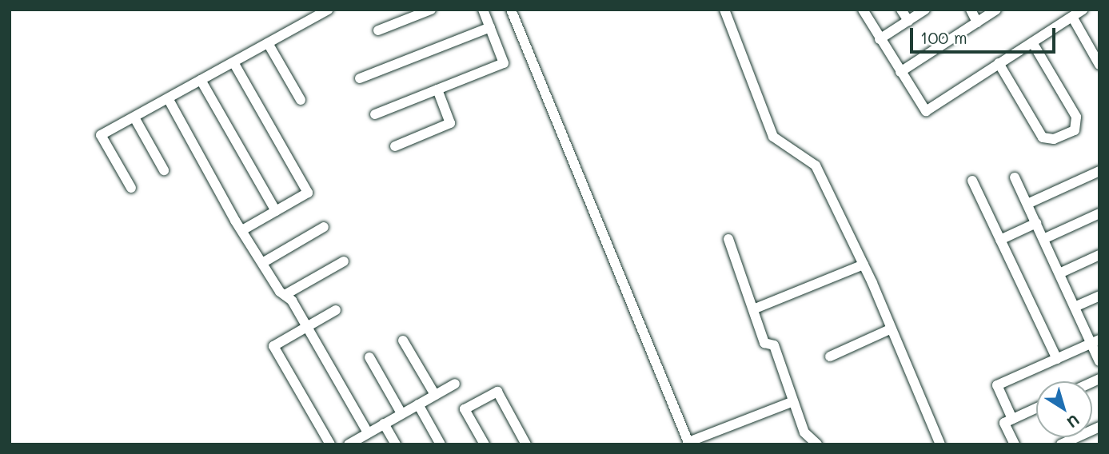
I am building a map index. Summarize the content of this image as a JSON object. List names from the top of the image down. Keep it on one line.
{"scale_bar":"100 m","north":"bottom right"}
